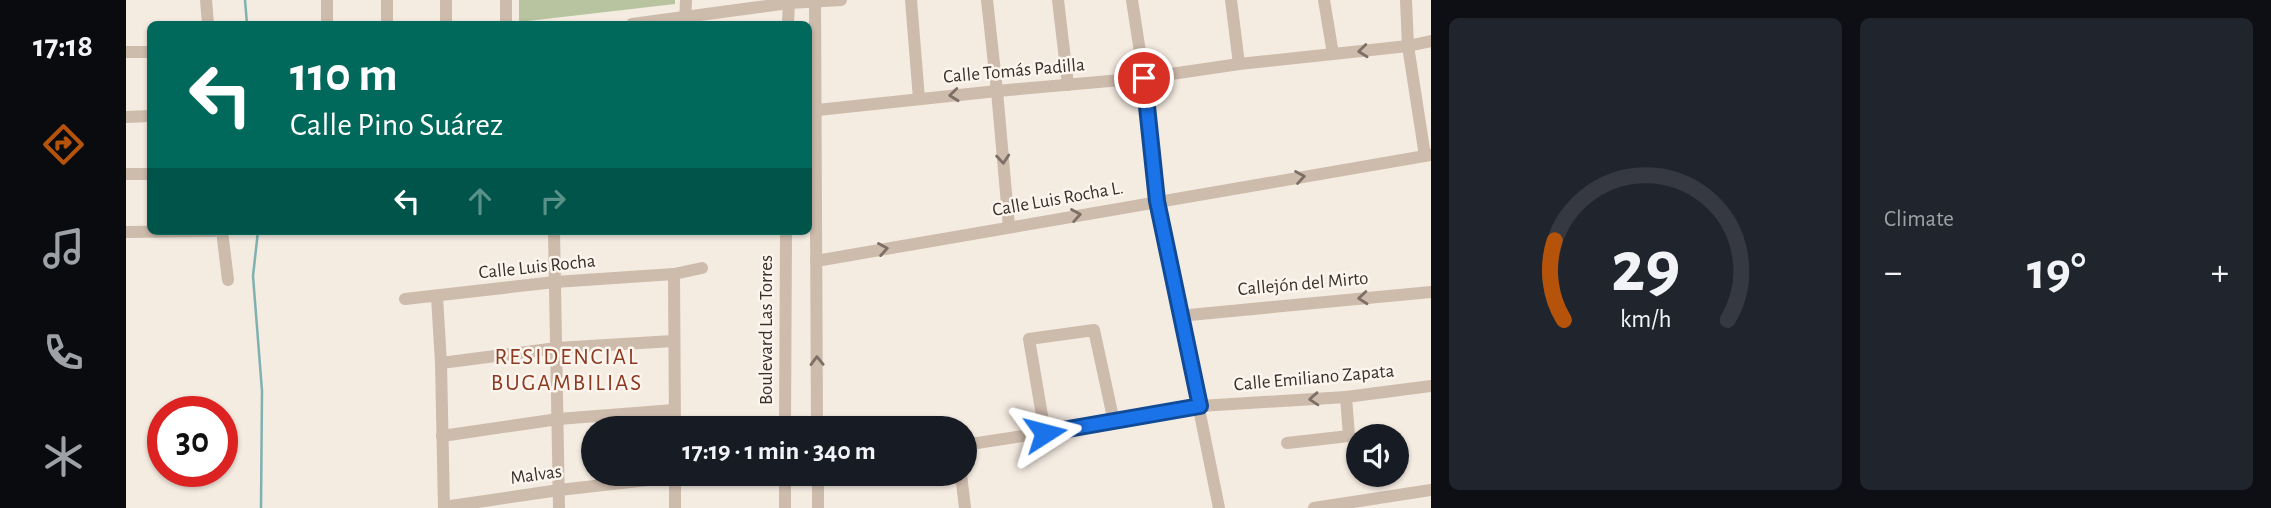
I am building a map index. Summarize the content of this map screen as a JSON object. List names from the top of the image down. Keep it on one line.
{"streets":{"street":["Calle Tomás Padilla","Calle Luis Rocha L.","Calle Luis Rocha","Callejón del Mirto","Boulevard Las Torres","Calle Emiliano Zapata","Malvas"]},"one_way":["Calle Luis Rocha L.","Callejón del Mirto"],"districts":["RESIDENCIAL BUGAMBILIAS"],"page":{"tabs":"17:18","tile":"Climate","turn":["110 m","Calle Pino Suárez"],"heat":["−","19°","+"],"limit":"30","trip":"17:19 · 1 min · 340 m","gauge":["29","km/h"]}}
